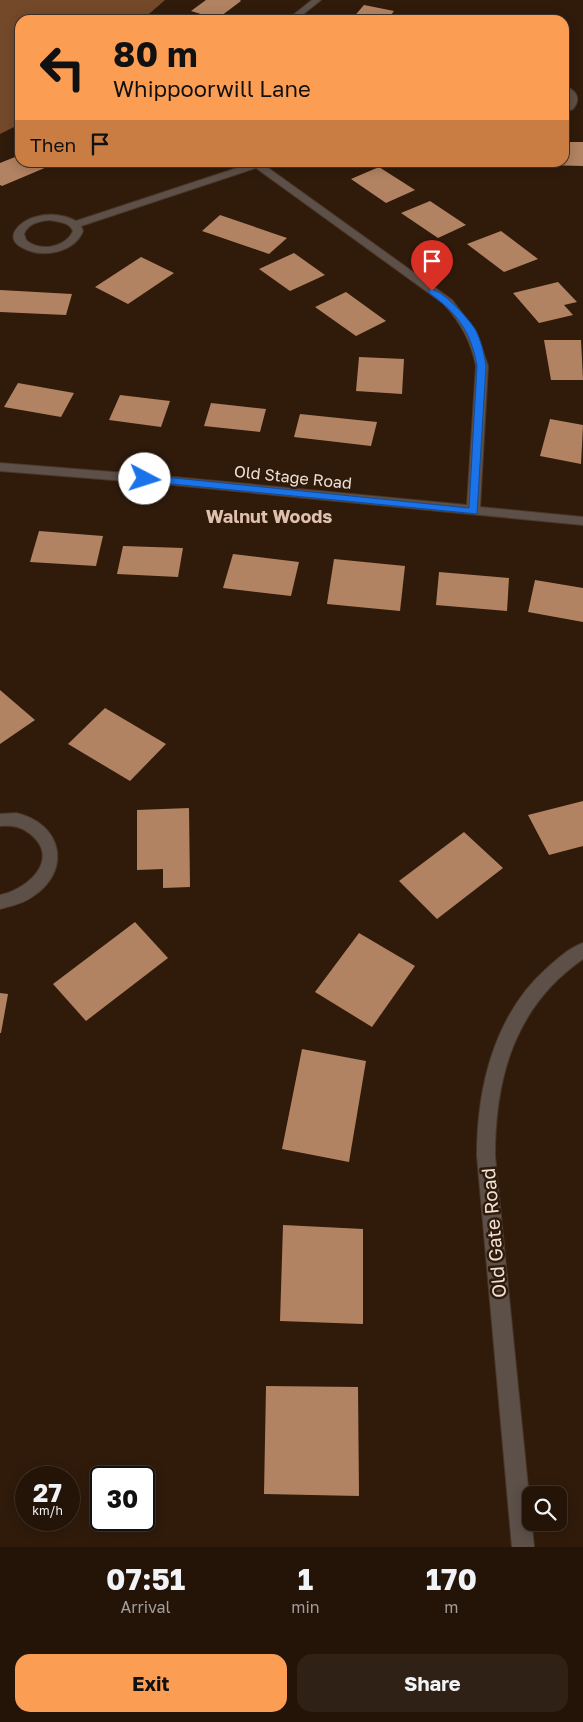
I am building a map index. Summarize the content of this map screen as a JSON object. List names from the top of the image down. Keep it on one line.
{"streets":{"street":["Old Stage Road","Old Gate Road"]},"districts":["Walnut Woods"],"page":{"turn":["80 m","Whippoorwill Lane"],"then":"Then","speed":"27 km/h","limit":"30","eta":["07:51","Arrival","1","min","170","m"],"buttons":["Exit","Share"]}}
